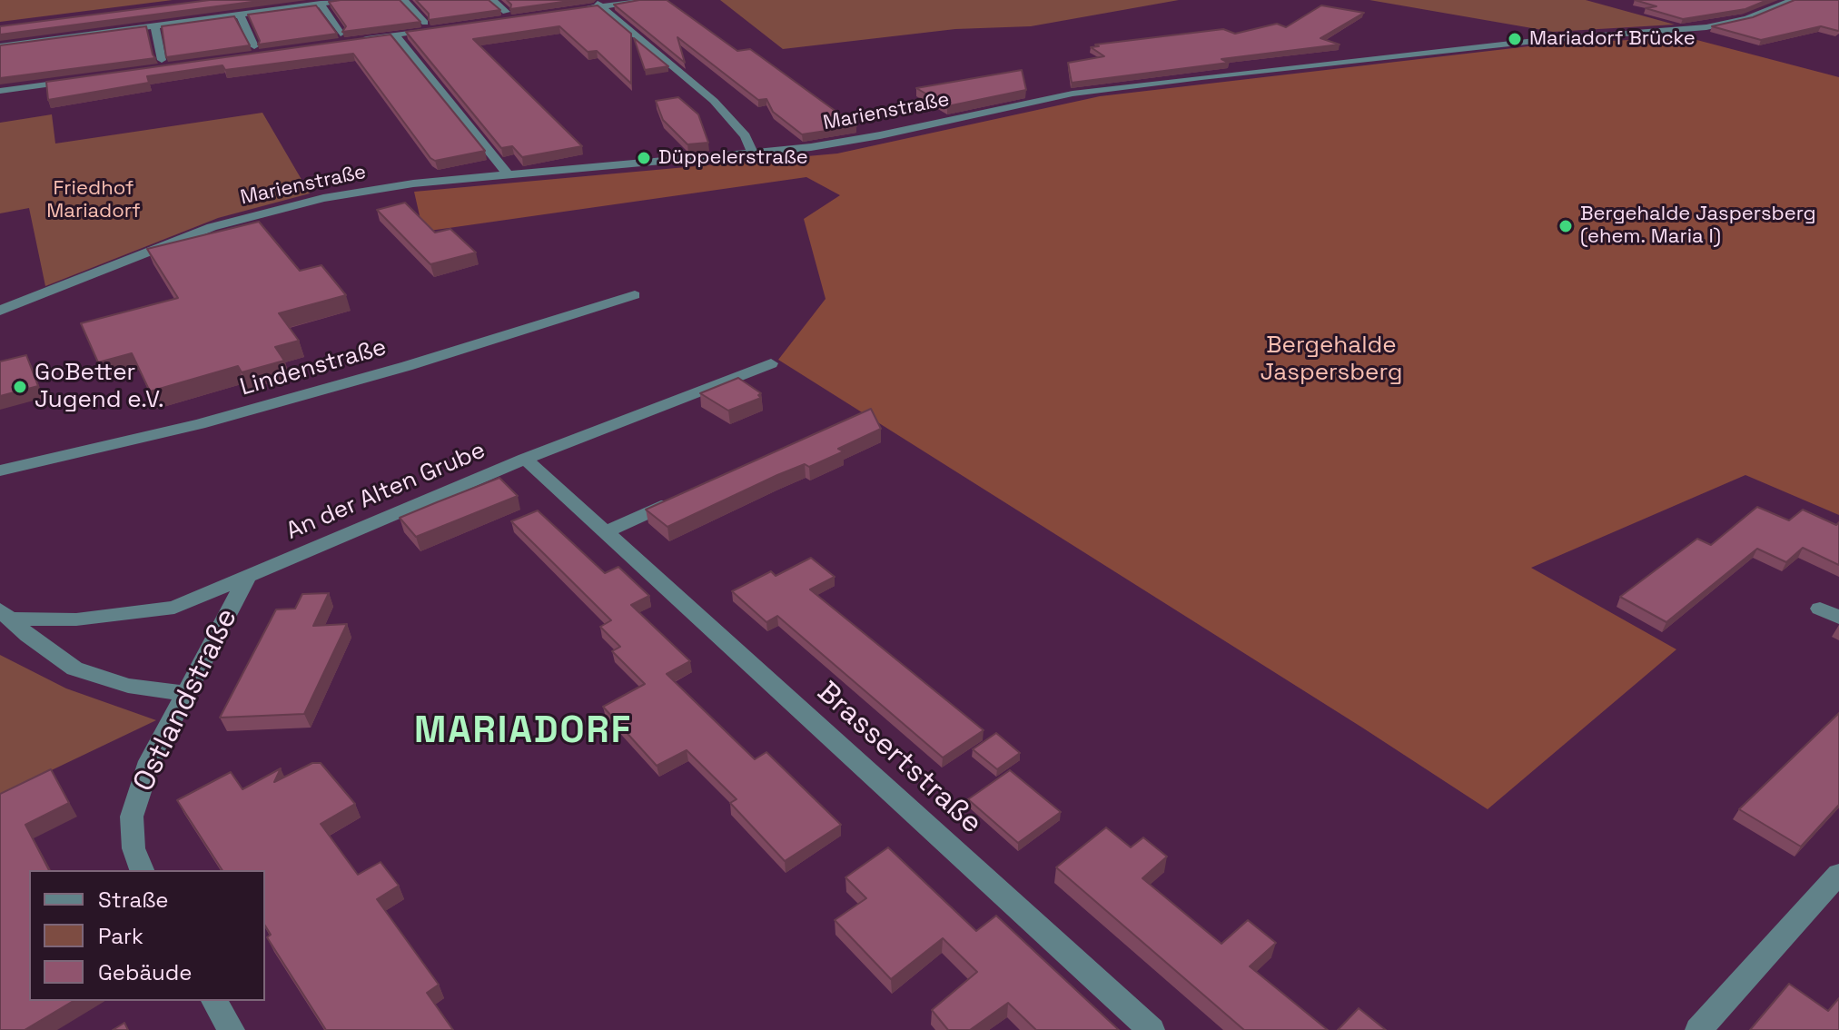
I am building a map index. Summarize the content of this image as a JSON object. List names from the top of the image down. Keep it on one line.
{"streets":{"street":["Marienstraße","Lindenstraße","An der Alten Grube","Ostlandstraße","Brassertstraße"]},"crossings":[["An der Alten Grube","Ostlandstraße"],["An der Alten Grube","Brassertstraße"]],"districts":["MARIADORF"],"parks":["Friedhof Mariadorf","Bergehalde Jaspersberg"],"places":["Mariadorf Brücke","Düppelerstraße","Bergehalde Jaspersberg (ehem. Maria I)","GoBetter Jugend e.V."],"legend":["Straße","Park","Gebäude"]}
